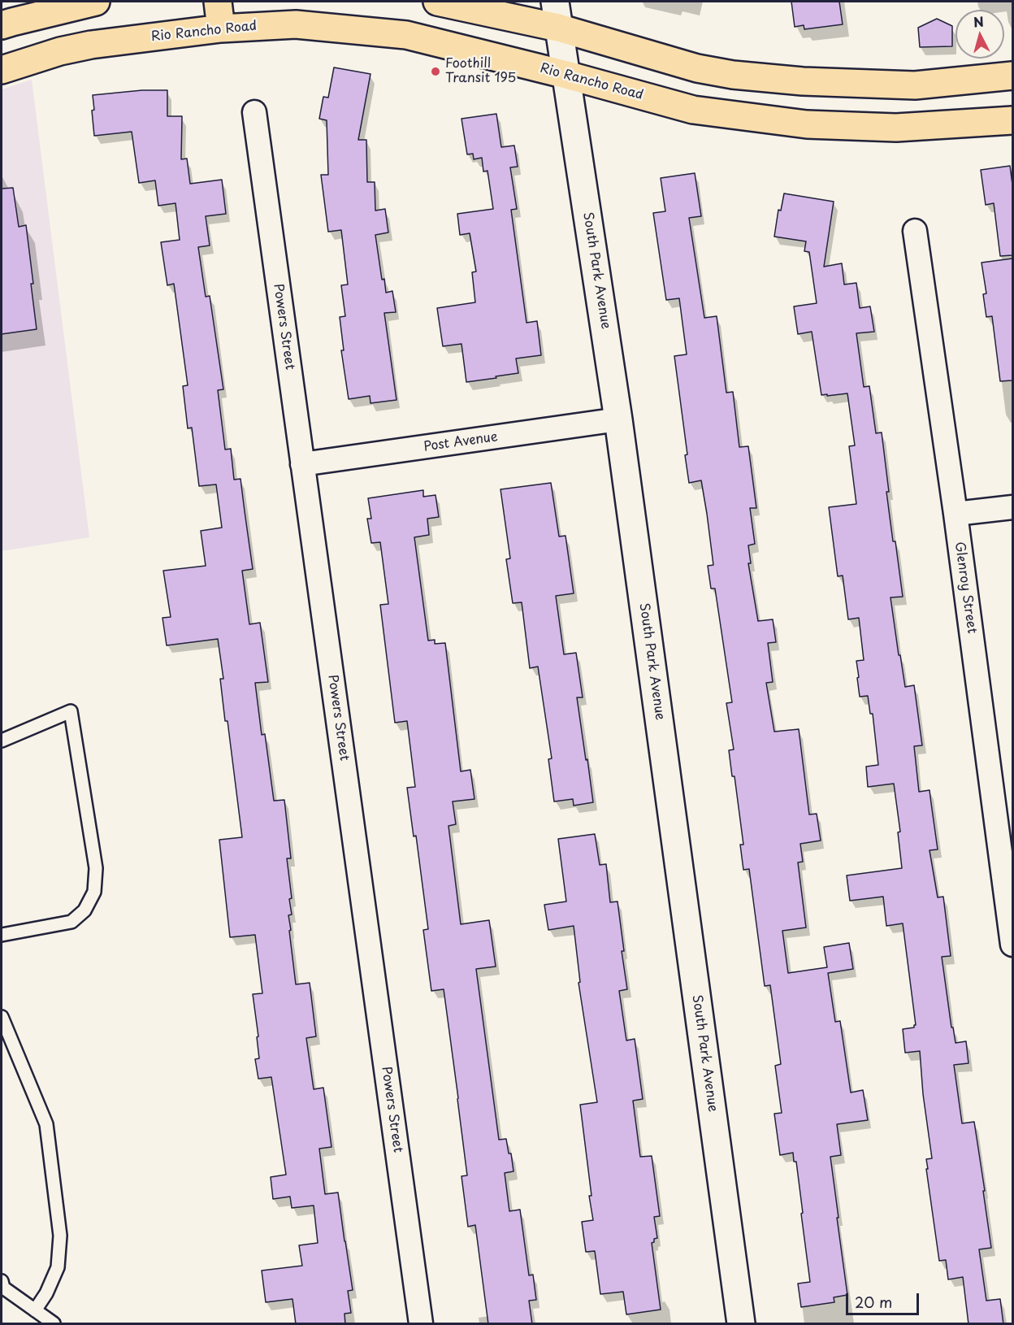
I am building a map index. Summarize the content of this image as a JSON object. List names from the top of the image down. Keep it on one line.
{"streets":{"main road":["Rio Rancho Road"],"street":["South Park Avenue","Powers Street","Post Avenue","Glenroy Street"]},"crossings":[["Rio Rancho Road","South Park Avenue"],["South Park Avenue","Post Avenue"],["Powers Street","Post Avenue"]],"places":["Foothill Transit 195"],"scale_bar":"20 m","north":"top"}
